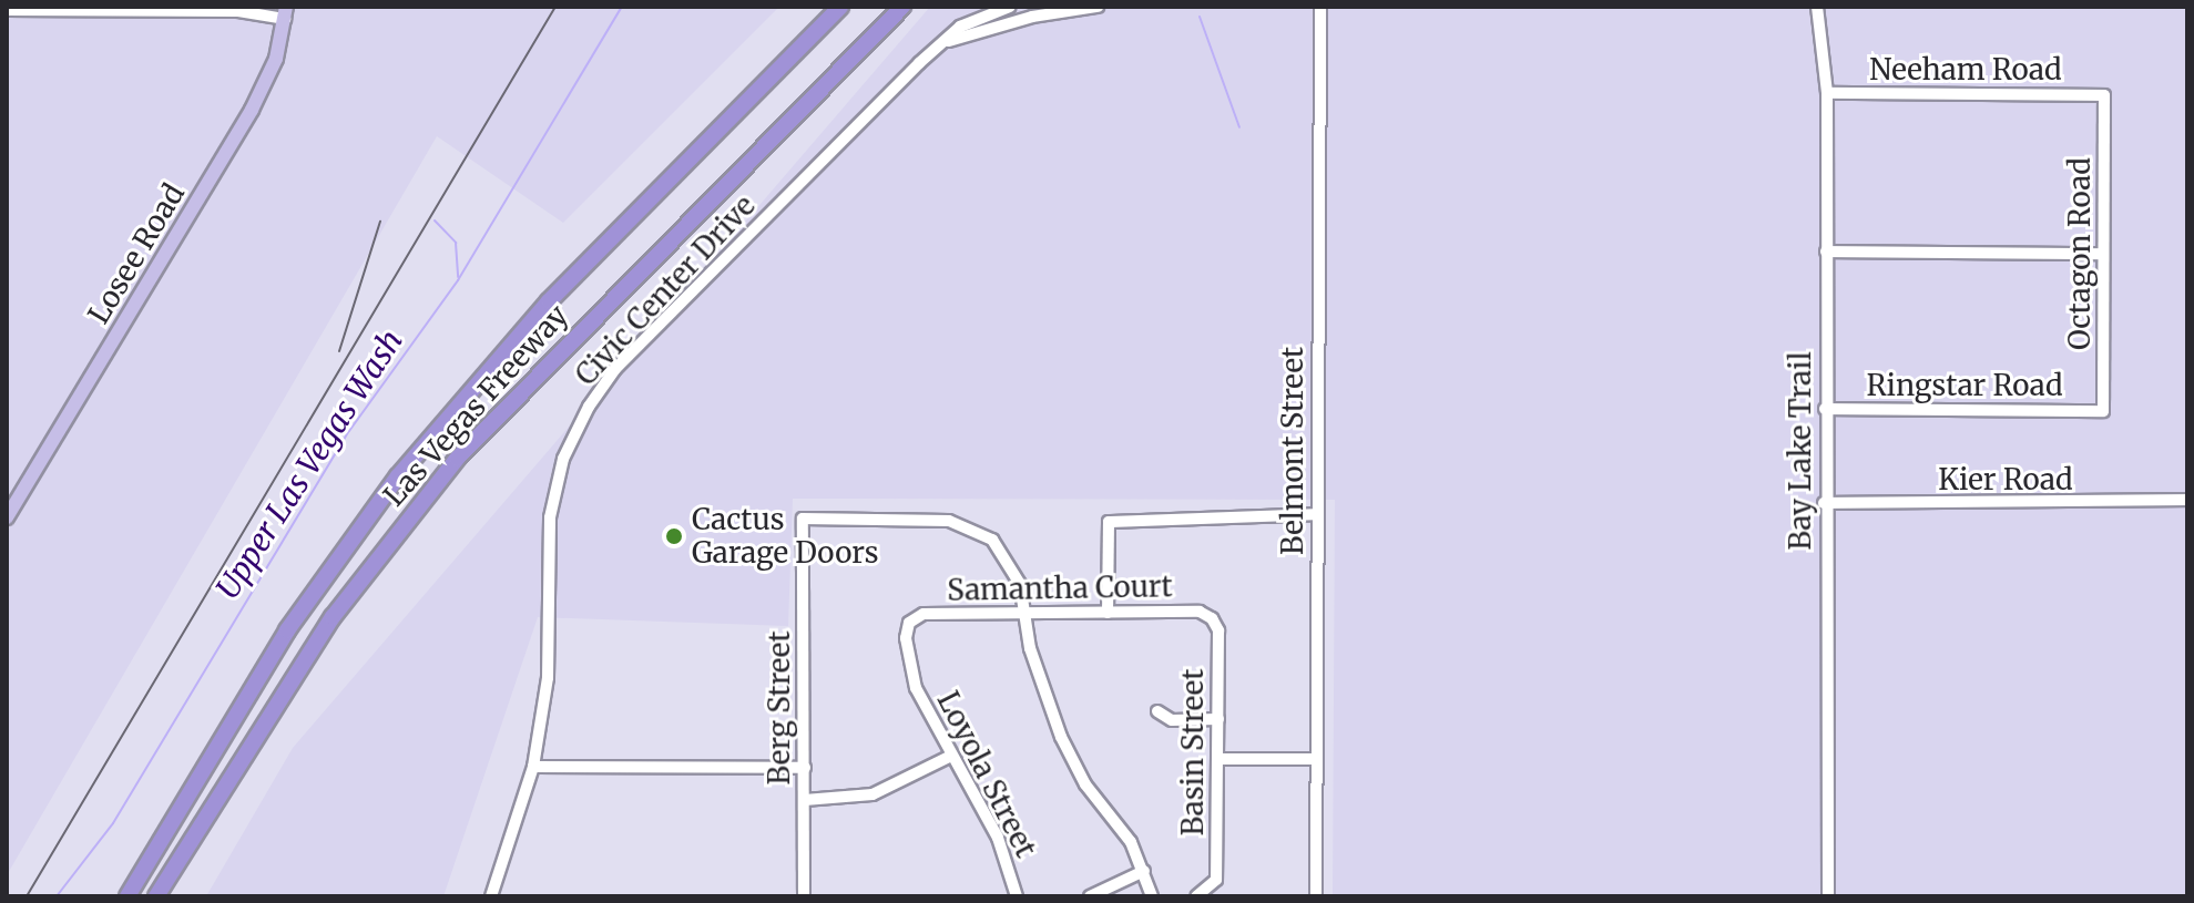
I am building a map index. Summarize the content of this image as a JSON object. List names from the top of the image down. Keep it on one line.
{"streets":{"highway":["Las Vegas Freeway"],"main road":["Losee Road"],"street":["Neeham Road","Octagon Road","Civic Center Drive","Ringstar Road","Belmont Street","Bay Lake Trail","Kier Road","Samantha Court","Berg Street","Basin Street","Loyola Street"]},"crossings":[["Neeham Road","Octagon Road"],["Neeham Road","Bay Lake Trail"],["Octagon Road","Ringstar Road"],["Ringstar Road","Bay Lake Trail"],["Bay Lake Trail","Kier Road"],["Samantha Court","Berg Street"],["Samantha Court","Basin Street"],["Samantha Court","Loyola Street"]],"water":["Upper Las Vegas Wash"],"places":["Cactus Garage Doors"]}
